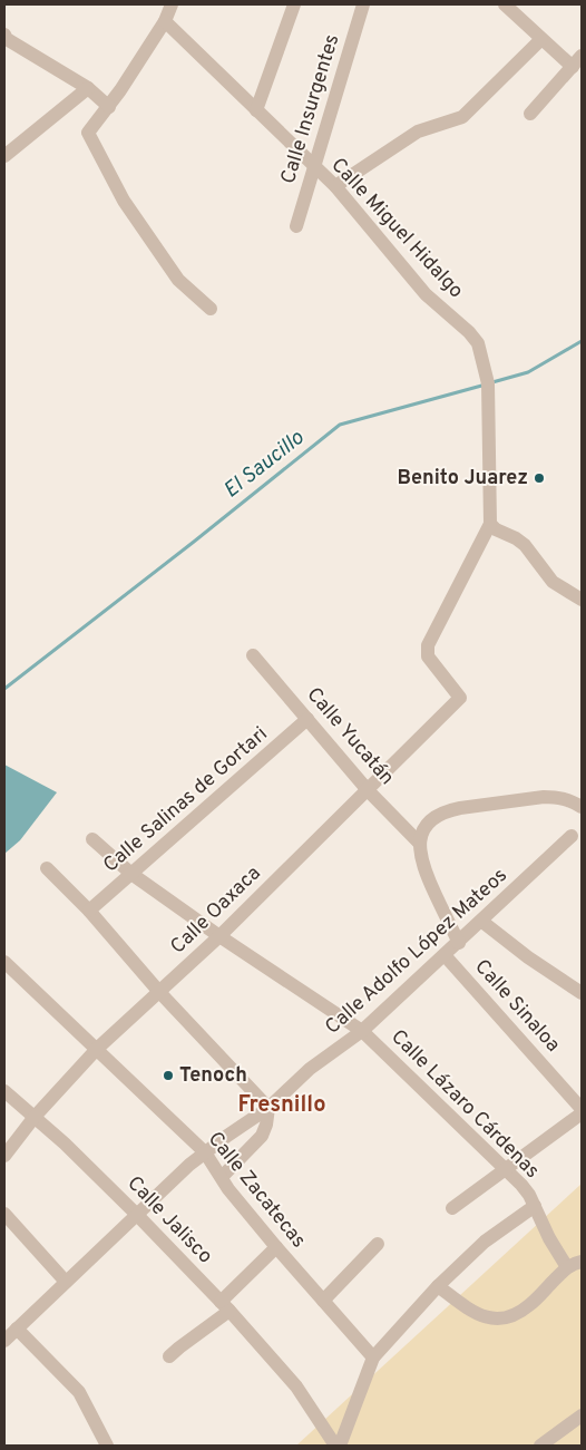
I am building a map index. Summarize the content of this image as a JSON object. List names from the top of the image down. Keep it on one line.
{"streets":{"street":["Calle Insurgentes","Calle Miguel Hidalgo","Calle Yucatán","Calle Salinas de Gortari","Calle Oaxaca","Calle Adolfo López Mateos","Calle Sinaloa","Calle Lázaro Cárdenas","Calle Zacatecas","Calle Jalisco"]},"crossings":[["Calle Insurgentes","Calle Miguel Hidalgo"],["Calle Miguel Hidalgo","Calle Oaxaca"],["Calle Yucatán","Calle Salinas de Gortari"],["Calle Yucatán","Calle Oaxaca"],["Calle Salinas de Gortari","Calle Lázaro Cárdenas"],["Calle Oaxaca","Calle Lázaro Cárdenas"],["Calle Oaxaca","Calle Zacatecas"],["Calle Oaxaca","Calle Jalisco"],["Calle Adolfo López Mateos","Calle Sinaloa"],["Calle Adolfo López Mateos","Calle Lázaro Cárdenas"],["Calle Adolfo López Mateos","Calle Zacatecas"],["Calle Adolfo López Mateos","Calle Jalisco"]],"districts":["Fresnillo"],"water":["El Saucillo"],"places":["Benito Juarez","Tenoch"]}
